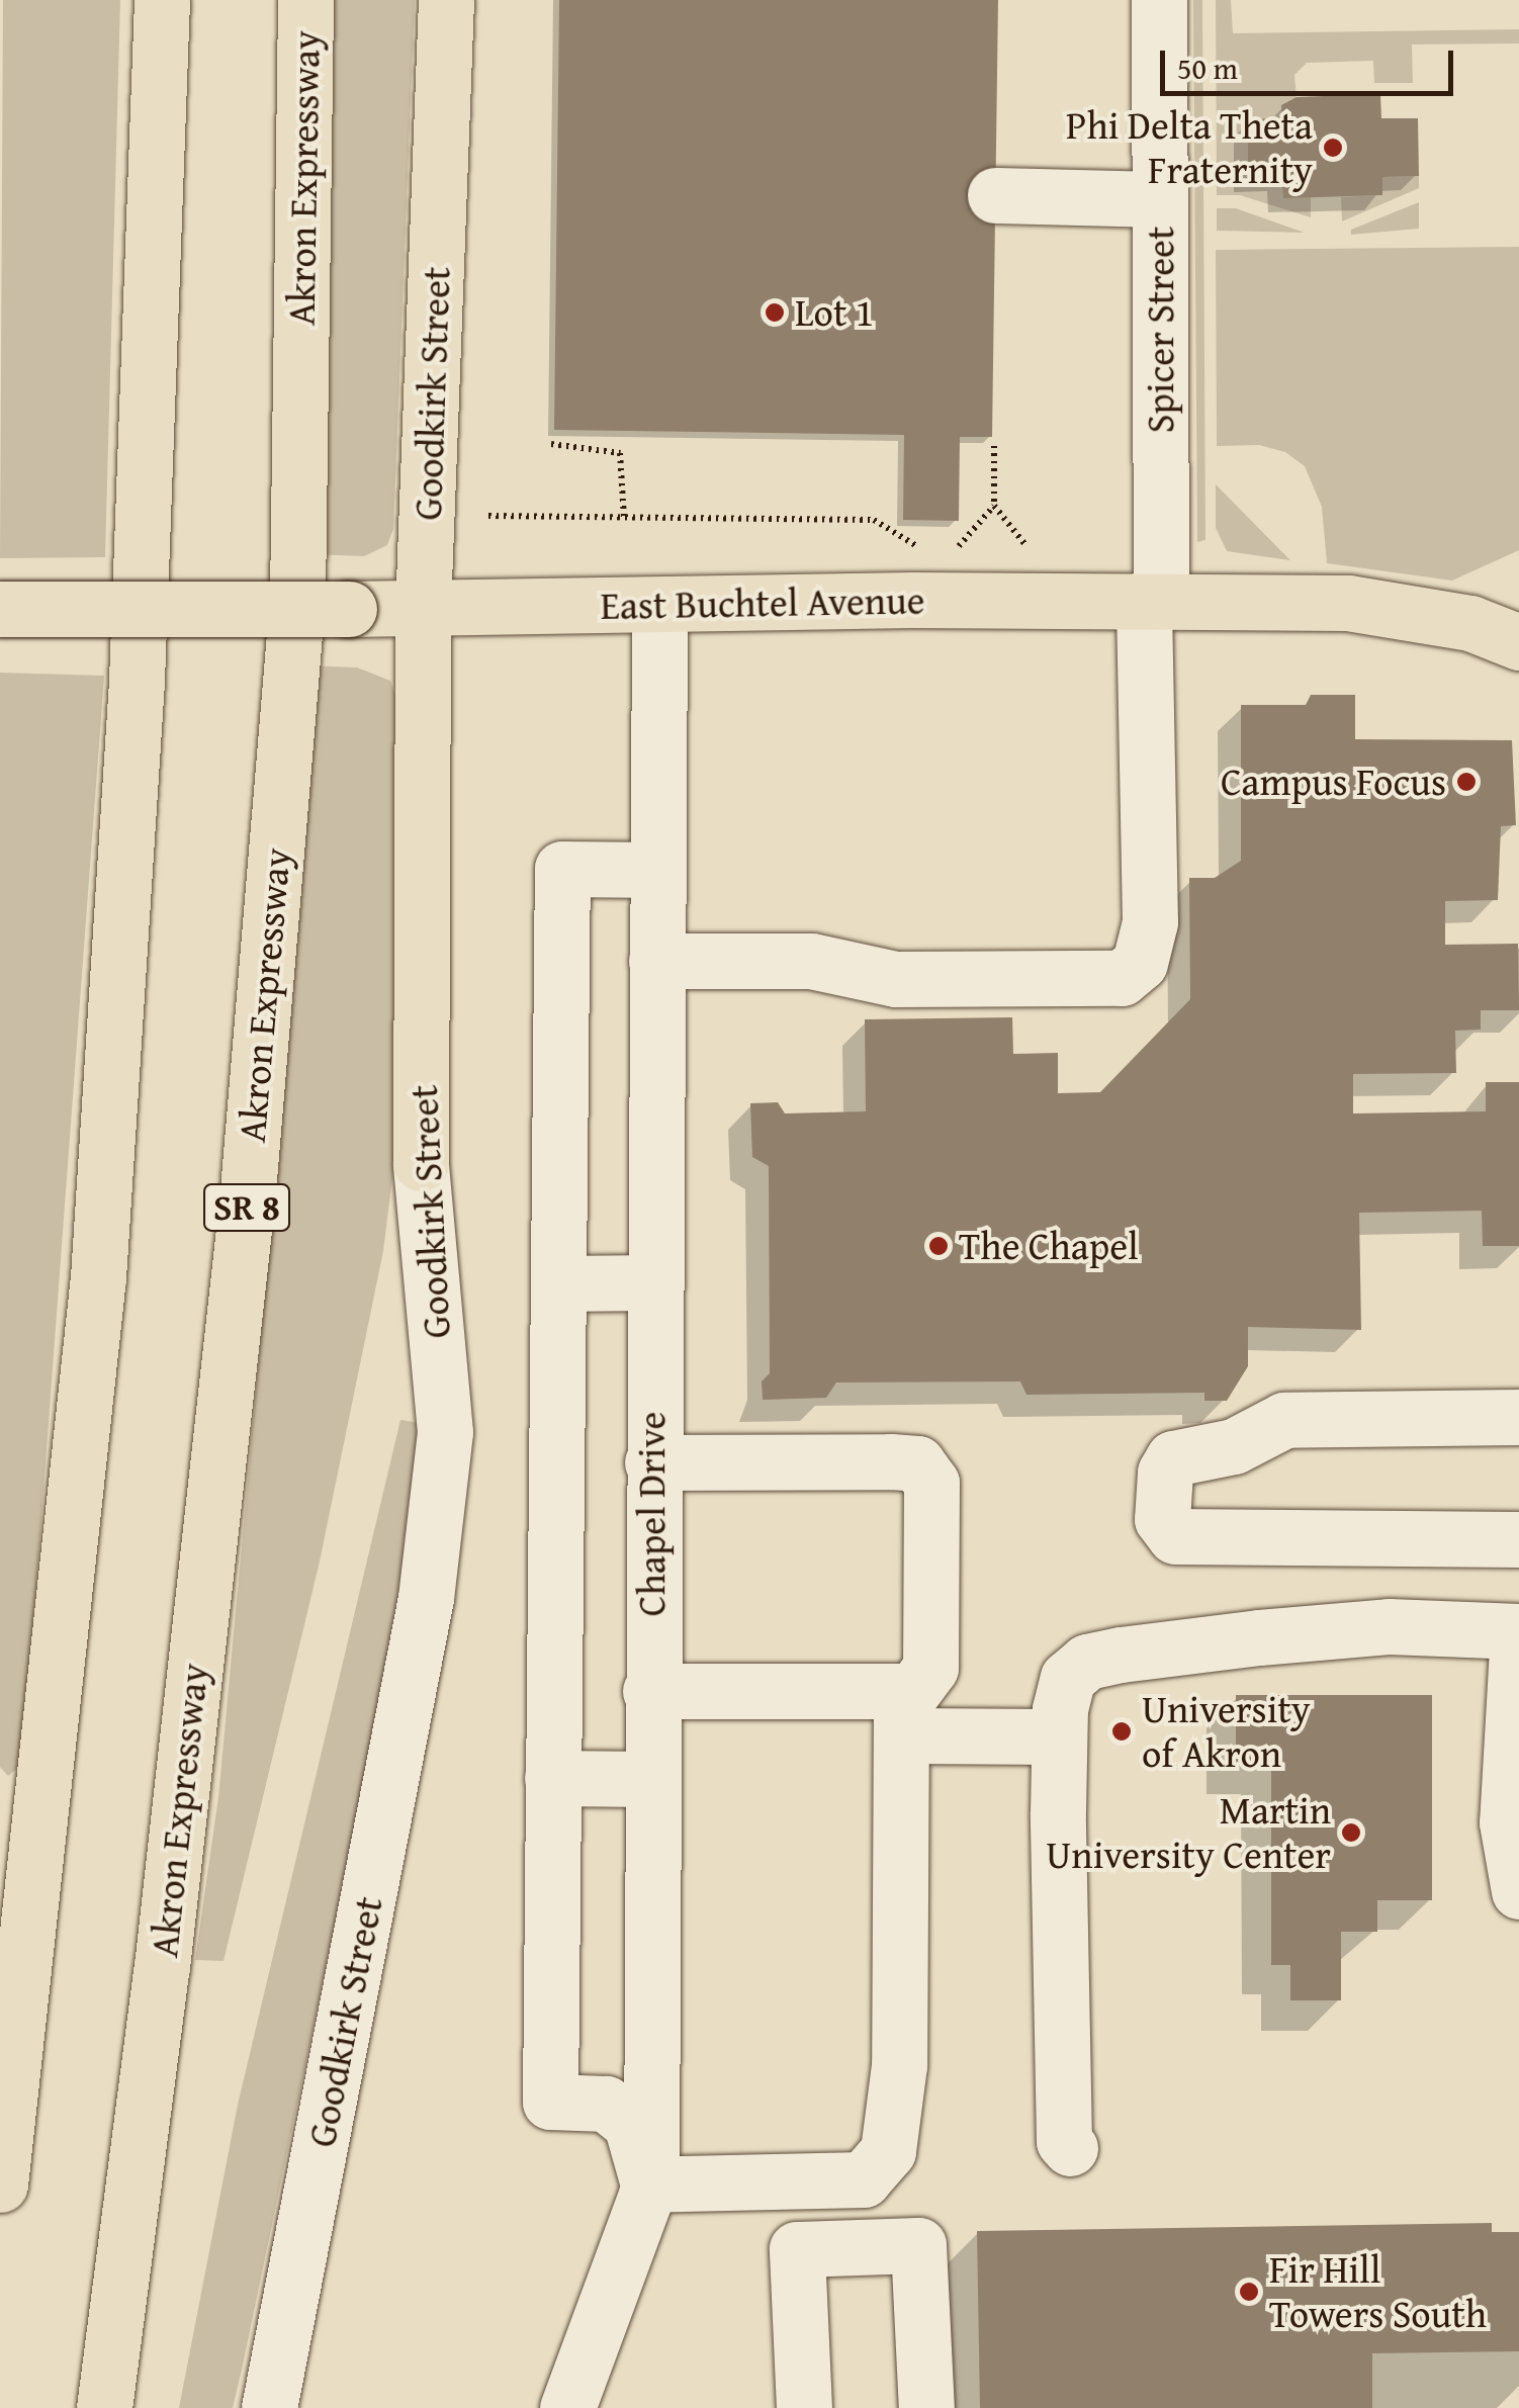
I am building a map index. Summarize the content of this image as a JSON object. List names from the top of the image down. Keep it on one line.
{"streets":{"main road":["Akron Expressway","Goodkirk Street","East Buchtel Avenue","SR 8"],"street":["Spicer Street","Chapel Drive"]},"crossings":[["Spicer Street","East Buchtel Avenue"],["Spicer Street","Chapel Drive"],["Goodkirk Street","East Buchtel Avenue"],["East Buchtel Avenue","Chapel Drive"]],"places":["Phi Delta Theta Fraternity","Lot 1","Campus Focus","The Chapel","University of Akron","Martin University Center","Fir Hill Towers South"],"scale_bar":"50 m"}
